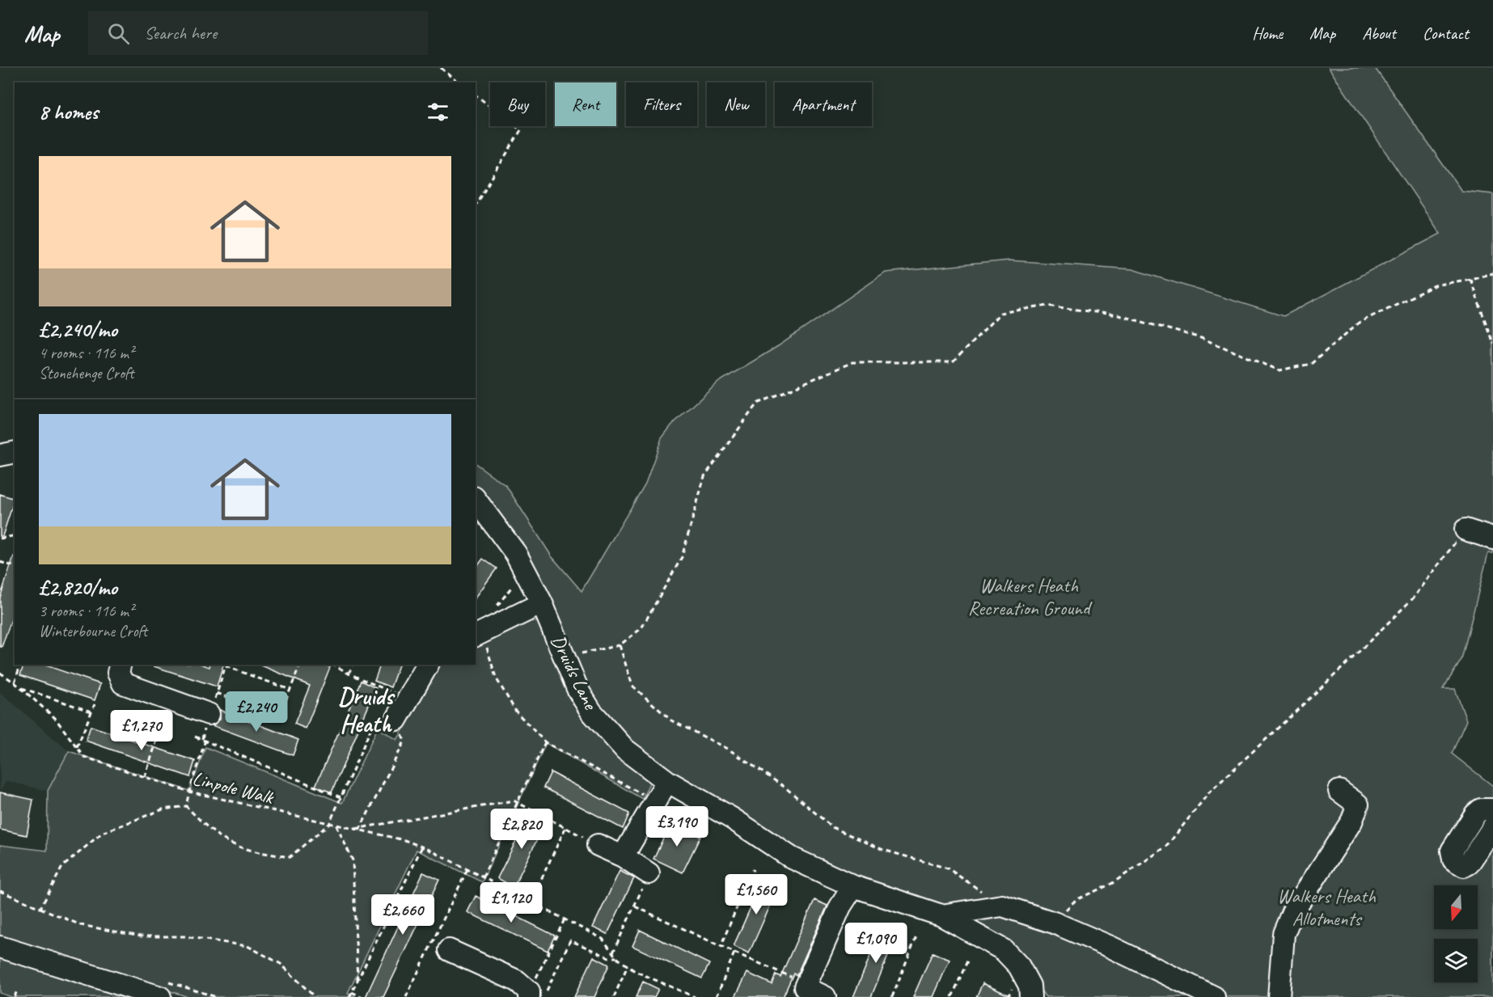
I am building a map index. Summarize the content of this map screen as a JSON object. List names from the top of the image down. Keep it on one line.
{"streets":{"street":["Druids Lane"],"path":["Linpole Walk"]},"districts":["Druids Heath"],"parks":["Walkers Heath Recreation Ground","Walkers Heath Allotments"],"north":"bottom","page":{"header":"Map","search":"Search here","nav":["Home","Map","About","Contact"],"chip":["Buy","Rent","Filters","New","Apartment"],"heading":"8 homes","list":[{"name":"£2,240/mo","note":"4 rooms · 116 m² · Stonehenge Croft"},{"name":"£2,820/mo","note":"3 rooms · 116 m² · Winterbourne Croft"}],"price":["£2,240","£1,270","£3,190","£2,820","£1,560","£1,120","£2,660","£1,090"]}}
